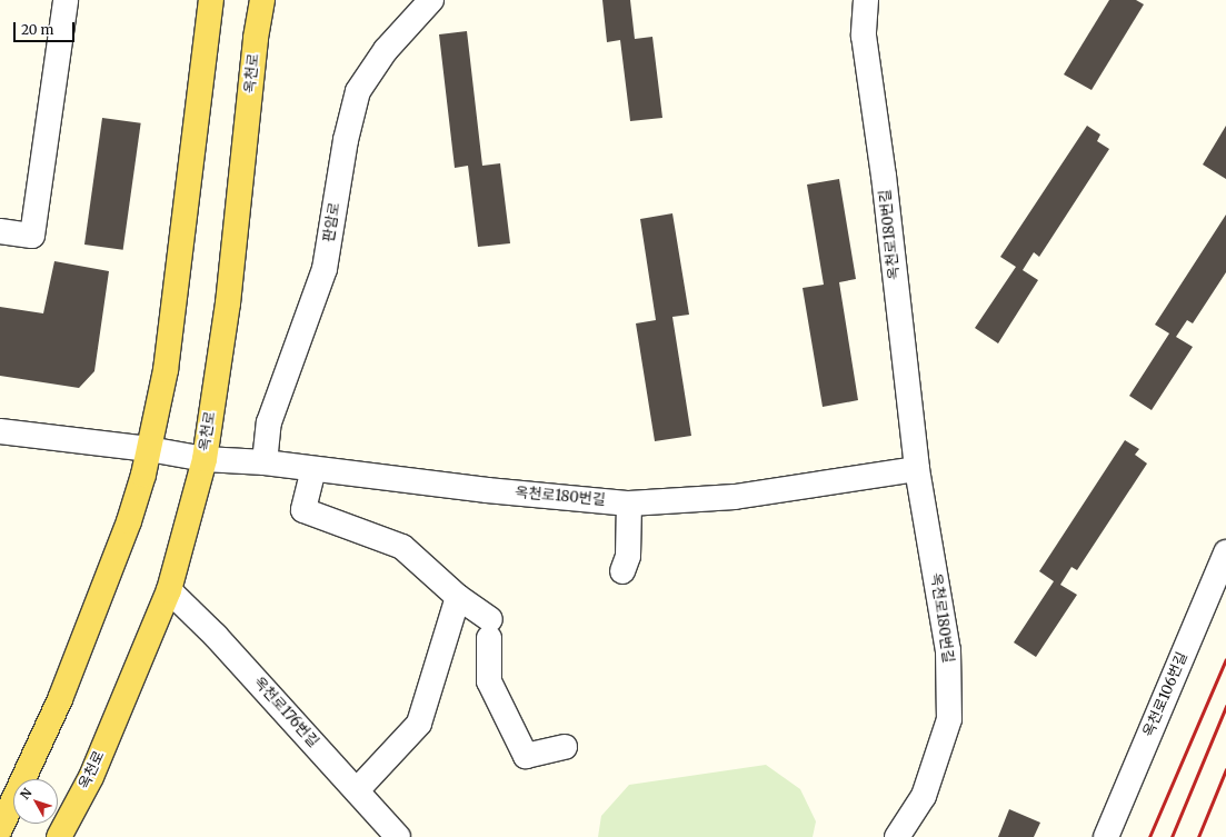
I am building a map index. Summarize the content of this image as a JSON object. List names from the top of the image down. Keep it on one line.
{"streets":{"main road":["옥천로"],"street":["판암로","옥천로180번길","옥천로106번길","옥천로176번길"]},"crossings":[["옥천로","옥천로180번길"],["옥천로","옥천로176번길"],["판암로","옥천로180번길"]],"scale_bar":"20 m","north":"top left"}
